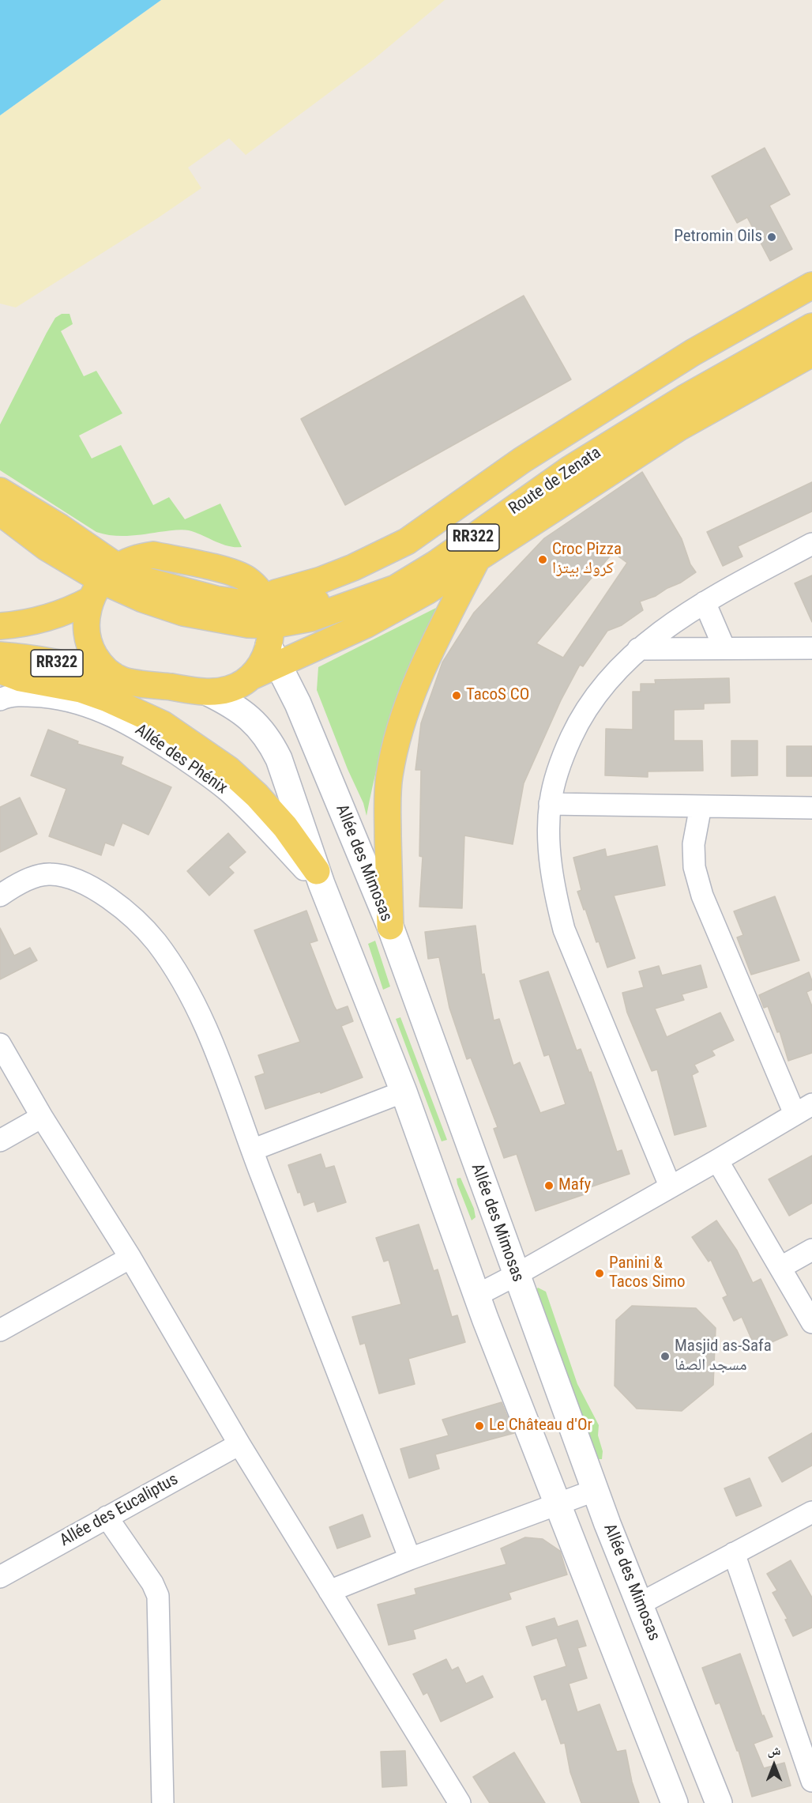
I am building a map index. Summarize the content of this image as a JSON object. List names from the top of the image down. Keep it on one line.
{"streets":{"main road":["Route de Zenata","RR322","Allée des Mimosas"],"street":["Allée des Phénix","Allée des Eucaliptus"]},"crossings":[["Route de Zenata","RR322"],["Route de Zenata","Allée des Mimosas"]],"places":["Petromin Oils","Croc Pizza كروك بيتزا","TacoS CO","Mafy","Panini & Tacos Simo","Masjid as-Safa مسجد الصفا","Le Château d'Or"],"north":"top"}
